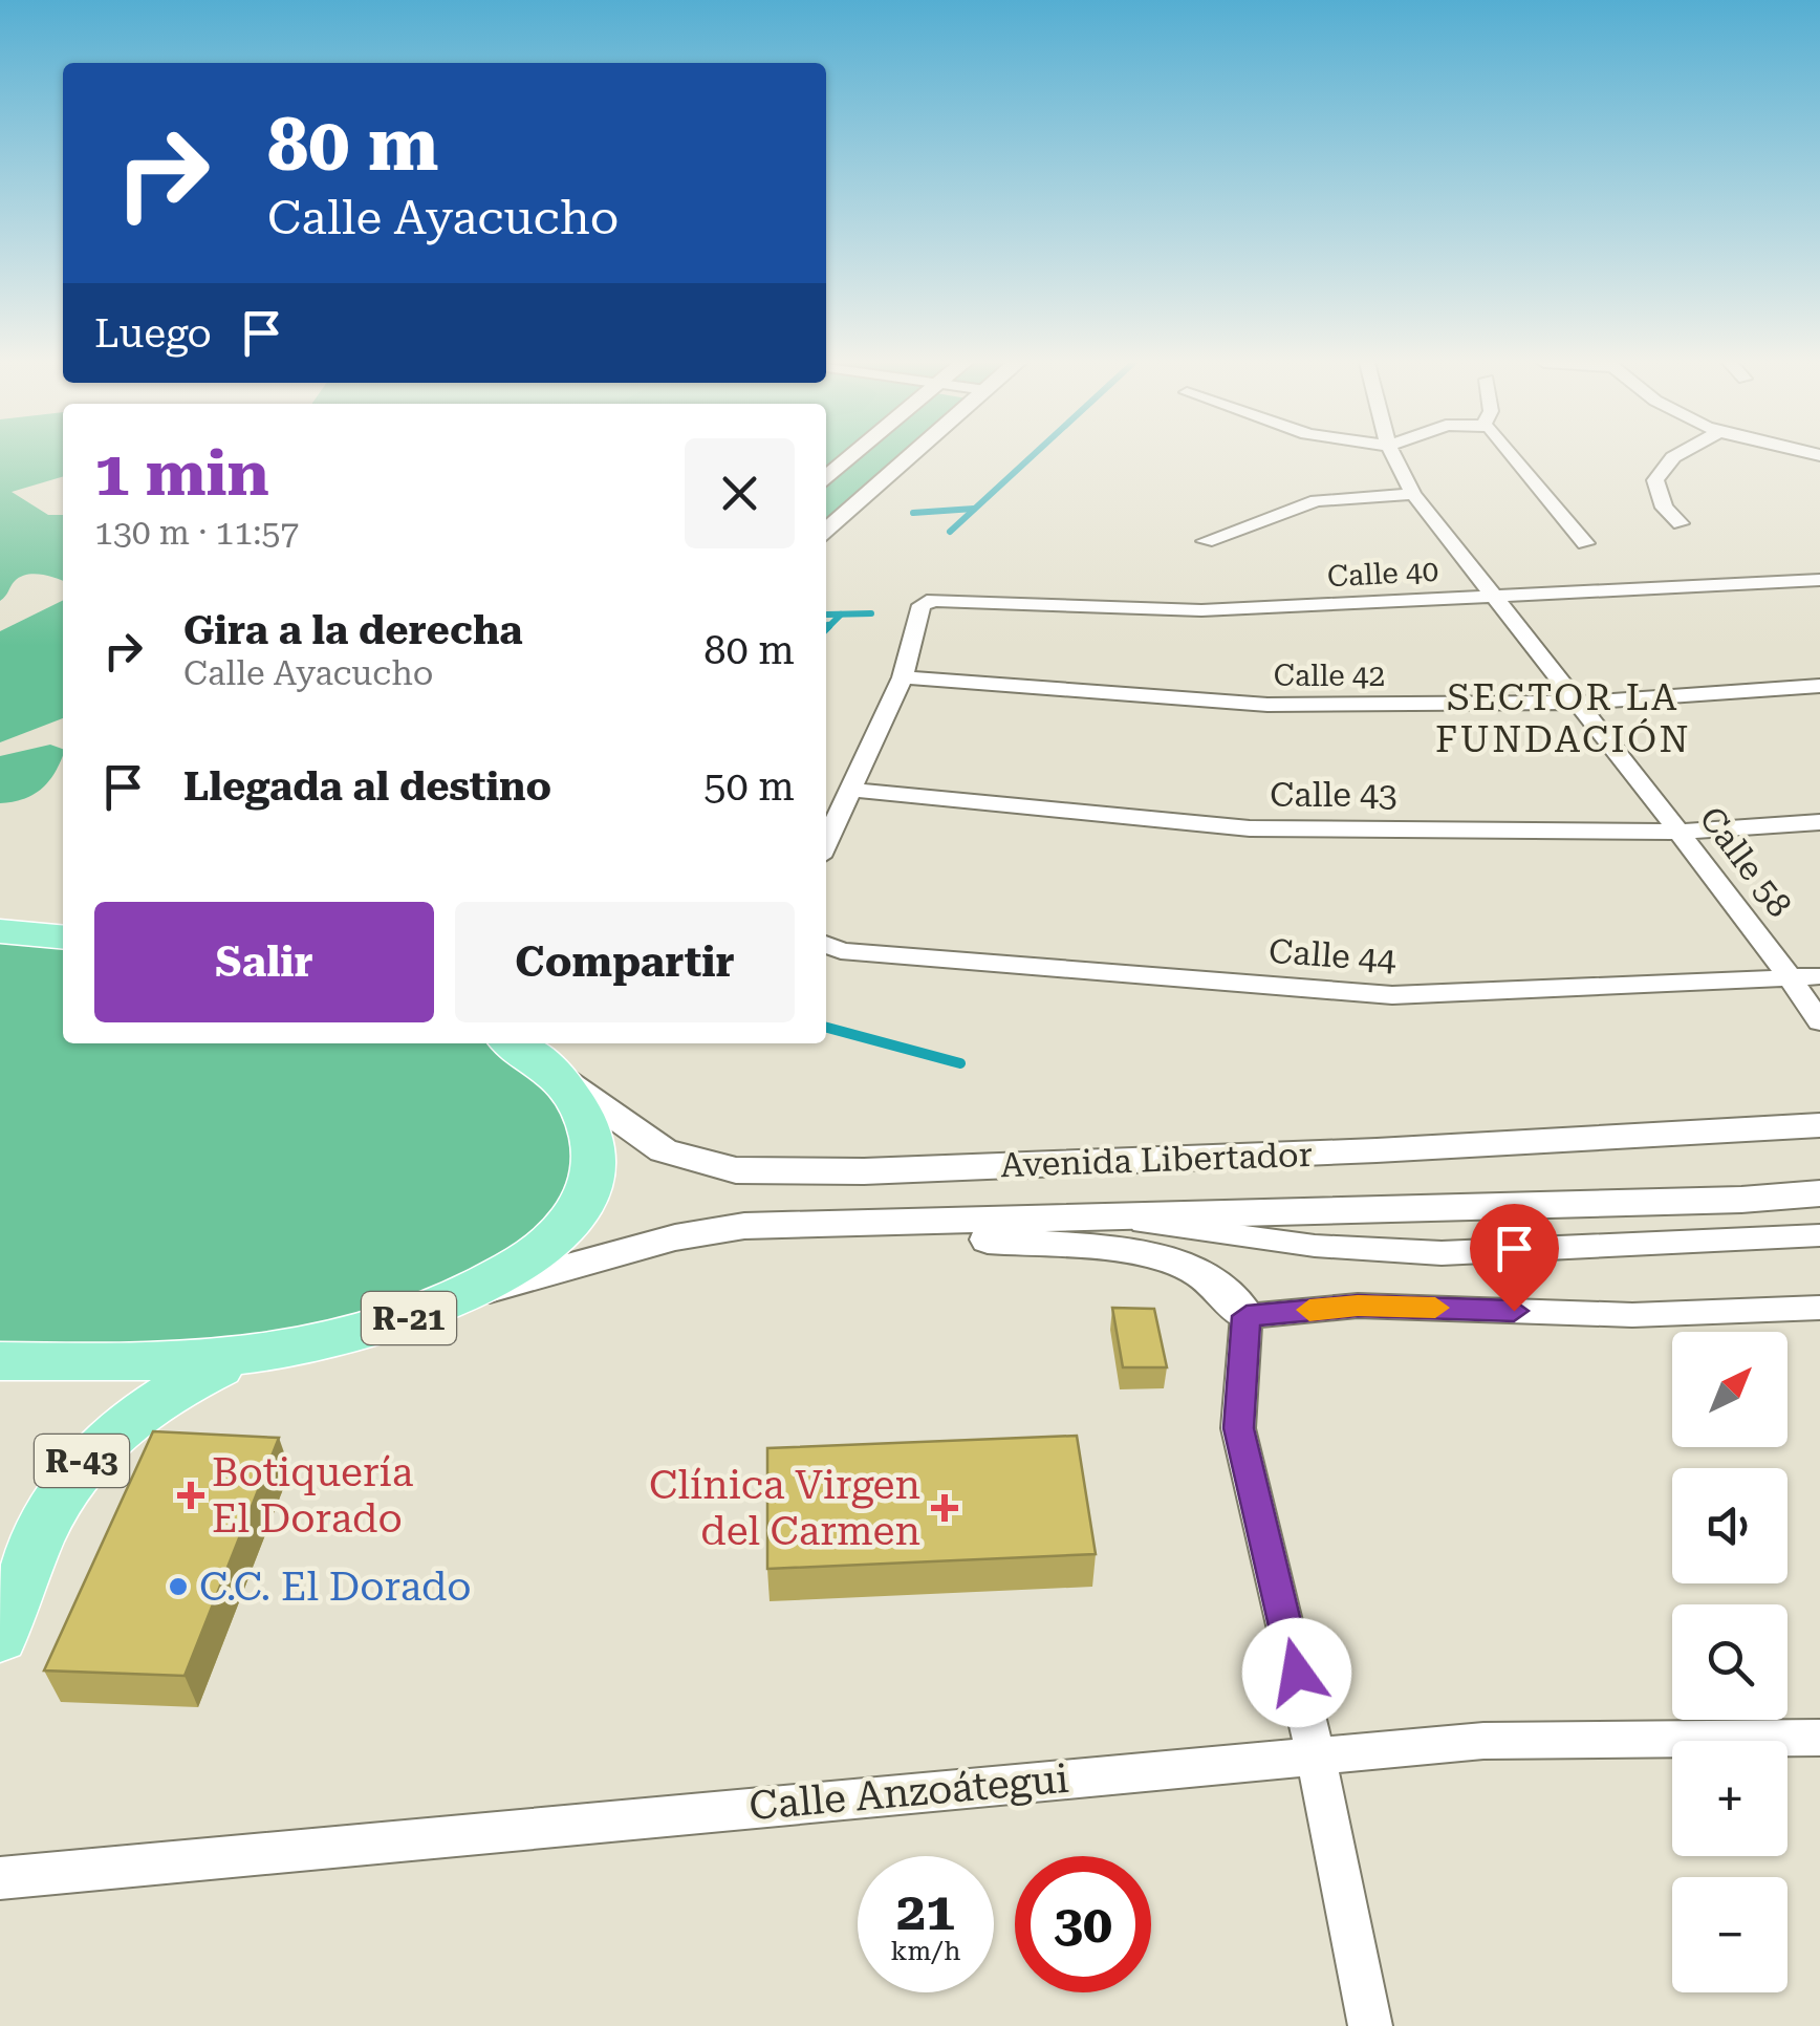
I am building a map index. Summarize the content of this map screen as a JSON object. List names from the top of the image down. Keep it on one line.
{"streets":{"main road":["R-21","R-43"],"street":["Calle 40","Calle 42","Calle 43","Calle 58","Calle 44","Avenida Libertador","Calle Anzoátegui"]},"crossings":[["Calle 40","Calle 42"],["Calle 40","Calle 58"],["Calle 42","Calle 58"],["Calle 43","Calle 58"],["Calle 58","Calle 44"],["Avenida Libertador","R-21"],["R-21","R-43"]],"districts":["SECTOR LA FUNDACIÓN"],"places":{"health":["Botiquería El Dorado","Clínica Virgen del Carmen"],"other":["C.C. El Dorado"]},"north":"top right","page":{"turn":["80 m","Calle Ayacucho"],"then":"Luego","heading":["1 min","130 m · 11:57"],"list":[{"name":"Gira a la derecha","note":"Calle Ayacucho","value":"80 m"},{"name":"Llegada al destino","value":"50 m"}],"buttons":["Salir","Compartir"],"map_buttons":["+","−"],"speed":"21 km/h","limit":"30"}}
